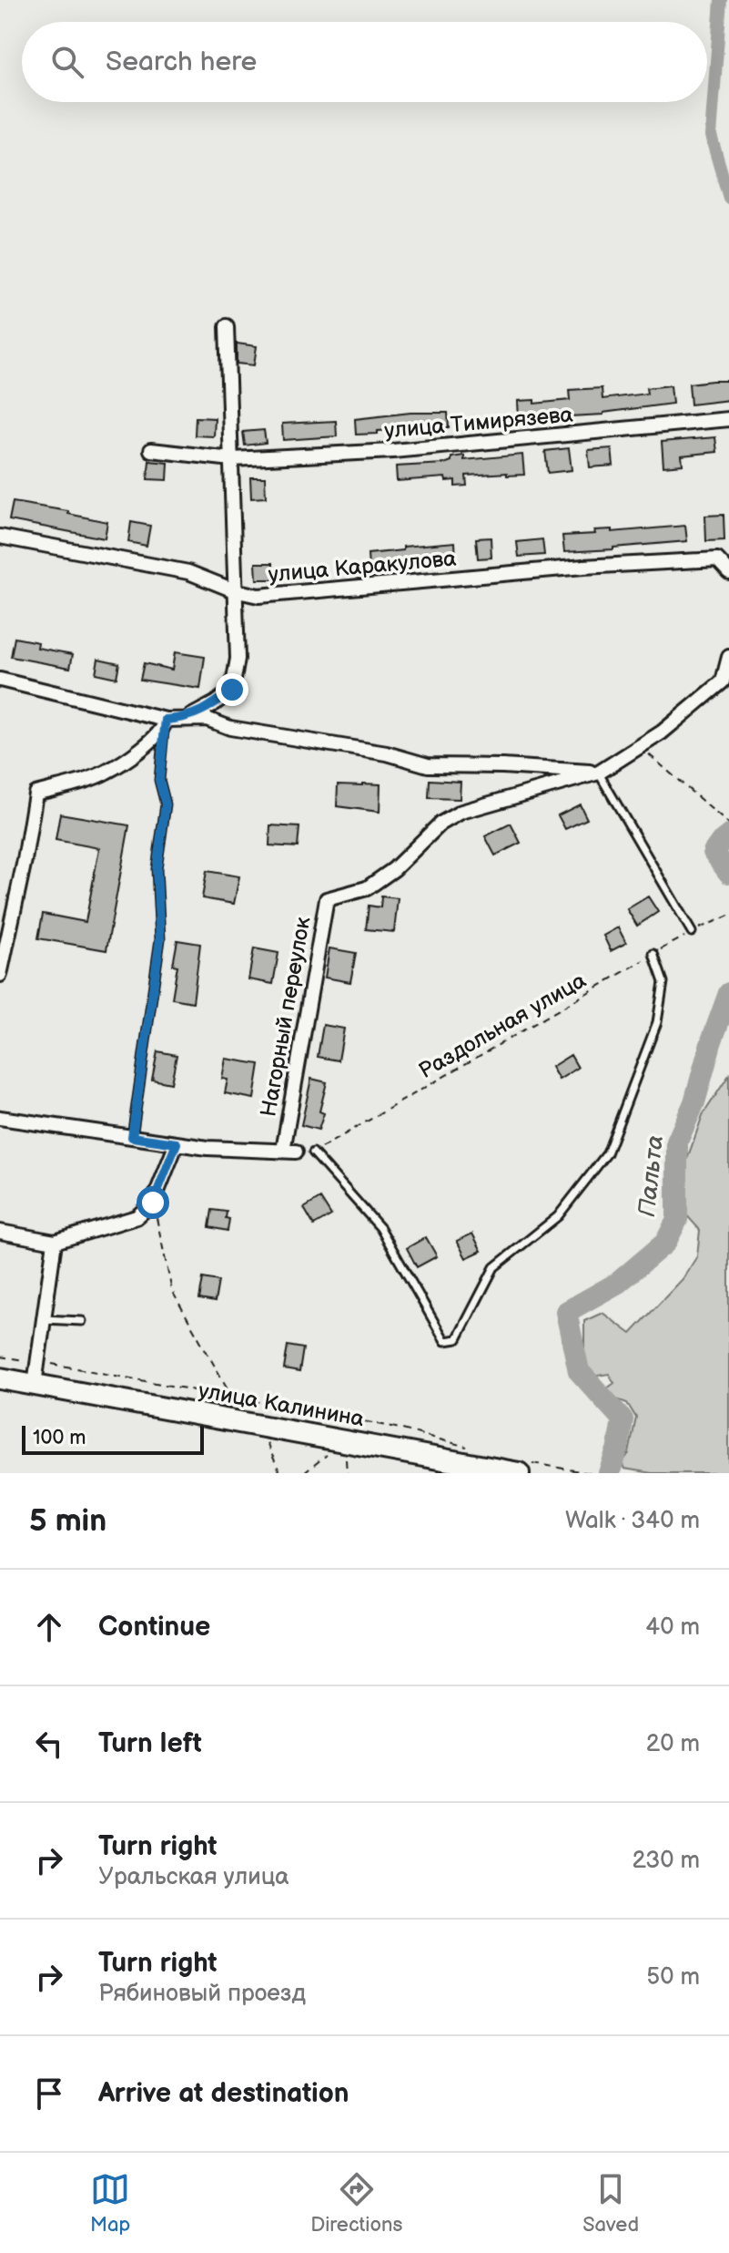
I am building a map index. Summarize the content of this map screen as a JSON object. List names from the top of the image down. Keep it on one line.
{"streets":{"main road":["улица Калинина"],"street":["улица Тимирязева","улица Каракулова","Нагорный переулок"],"path":["Раздольная улица"]},"water":["Пальта"],"scale_bar":"100 m","page":{"search":"Search here","scale":"100 m","heading":["5 min","Walk · 340 m"],"list":[["Continue","40 m"],["Turn left","20 m"],["Turn right","Уральская улица","230 m"],["Turn right","Рябиновый проезд","50 m"],"Arrive at destination"],"nav":["Map","Directions","Saved"]}}
